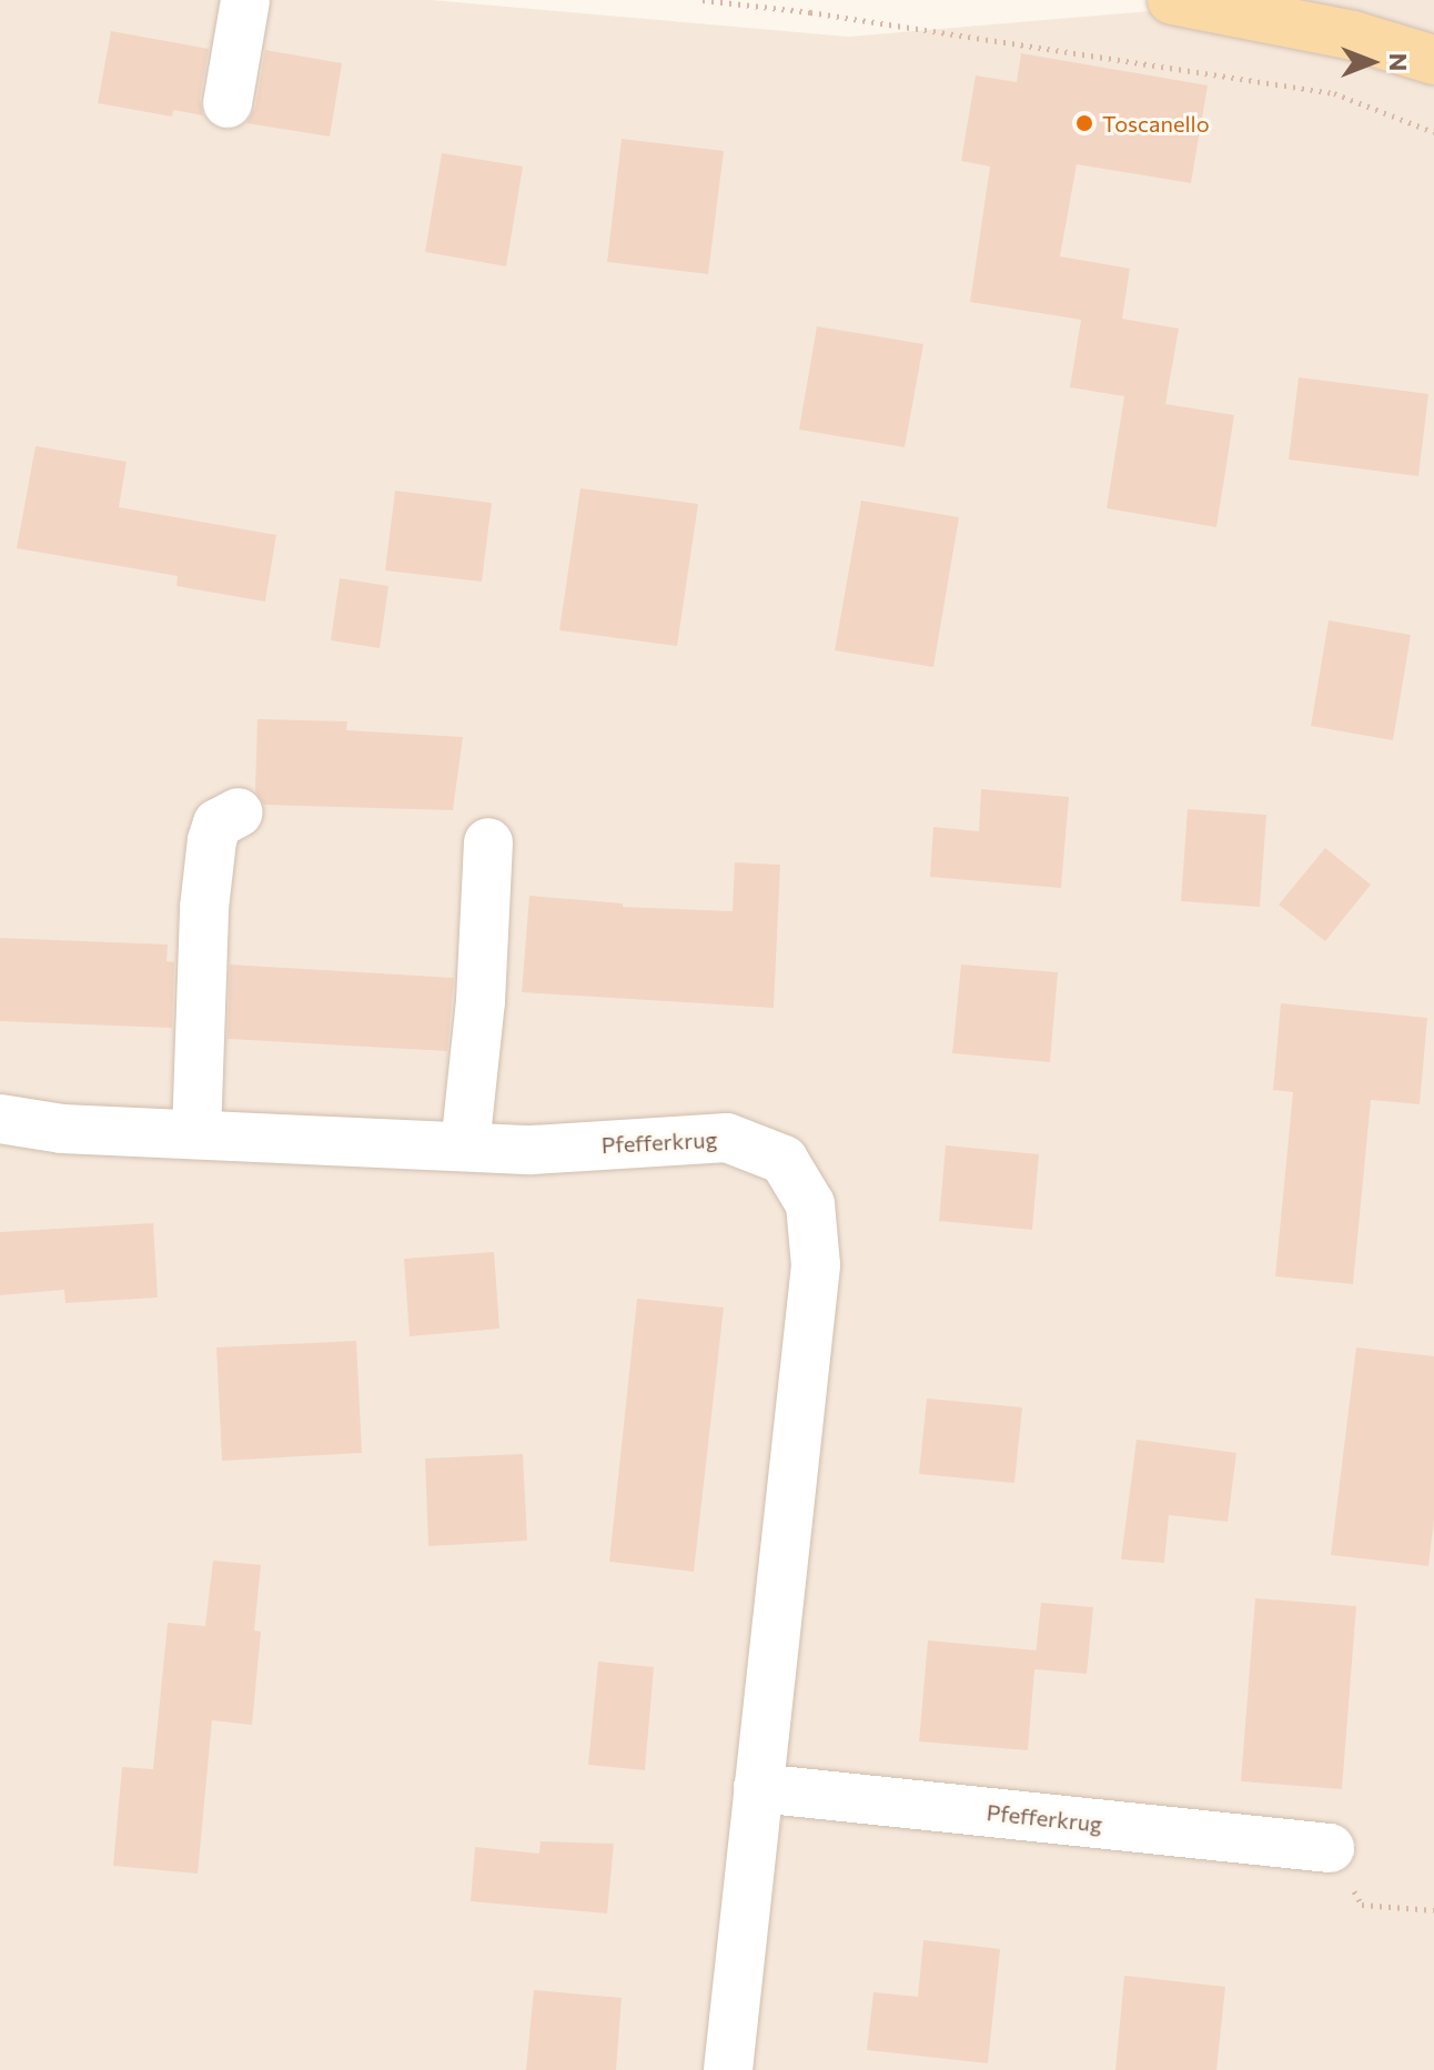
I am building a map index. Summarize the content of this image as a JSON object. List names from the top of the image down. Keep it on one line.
{"streets":{"street":["Pfefferkrug"]},"places":["Toscanello"],"north":"right"}
